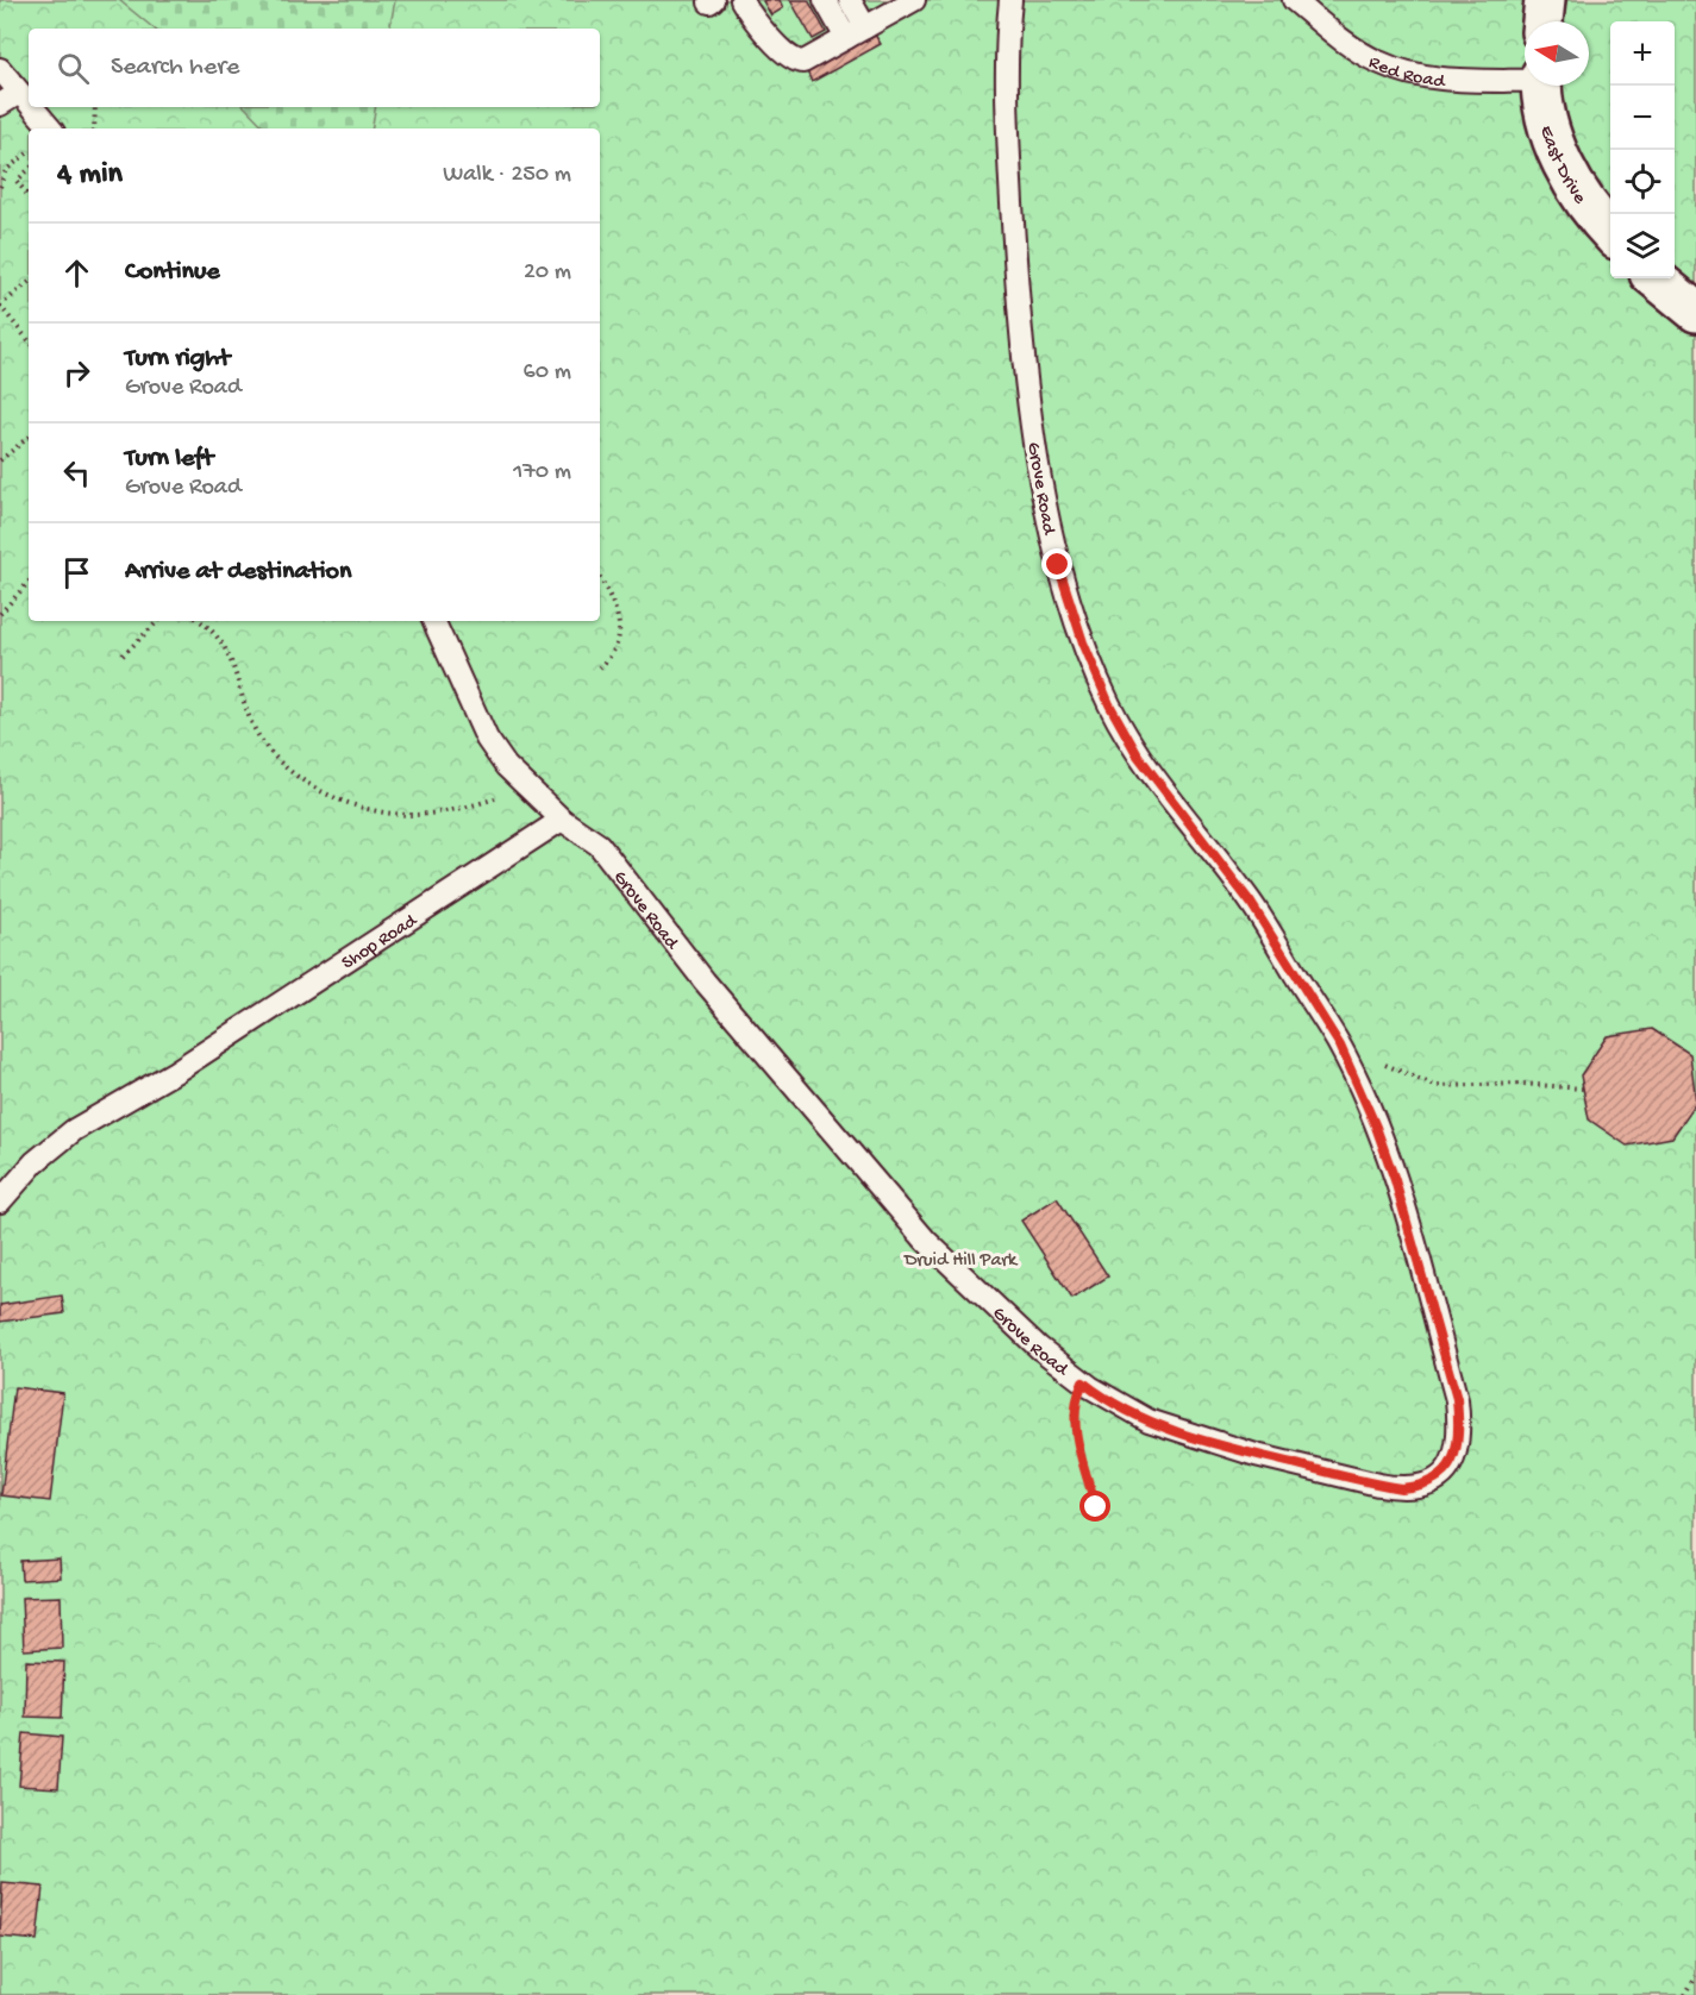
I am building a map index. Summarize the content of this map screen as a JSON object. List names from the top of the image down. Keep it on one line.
{"streets":{"street":["East Drive"],"lane":["Red Road","Grove Road","Shop Road"]},"crossings":[["Grove Road","Shop Road"]],"parks":["Druid Hill Park"],"north":"left","page":{"map_buttons":["+","−"],"search":"Search here","heading":["4 min","Walk · 250 m"],"list":[["Continue","20 m"],["Turn right","Grove Road","60 m"],["Turn left","Grove Road","170 m"],"Arrive at destination"]}}
